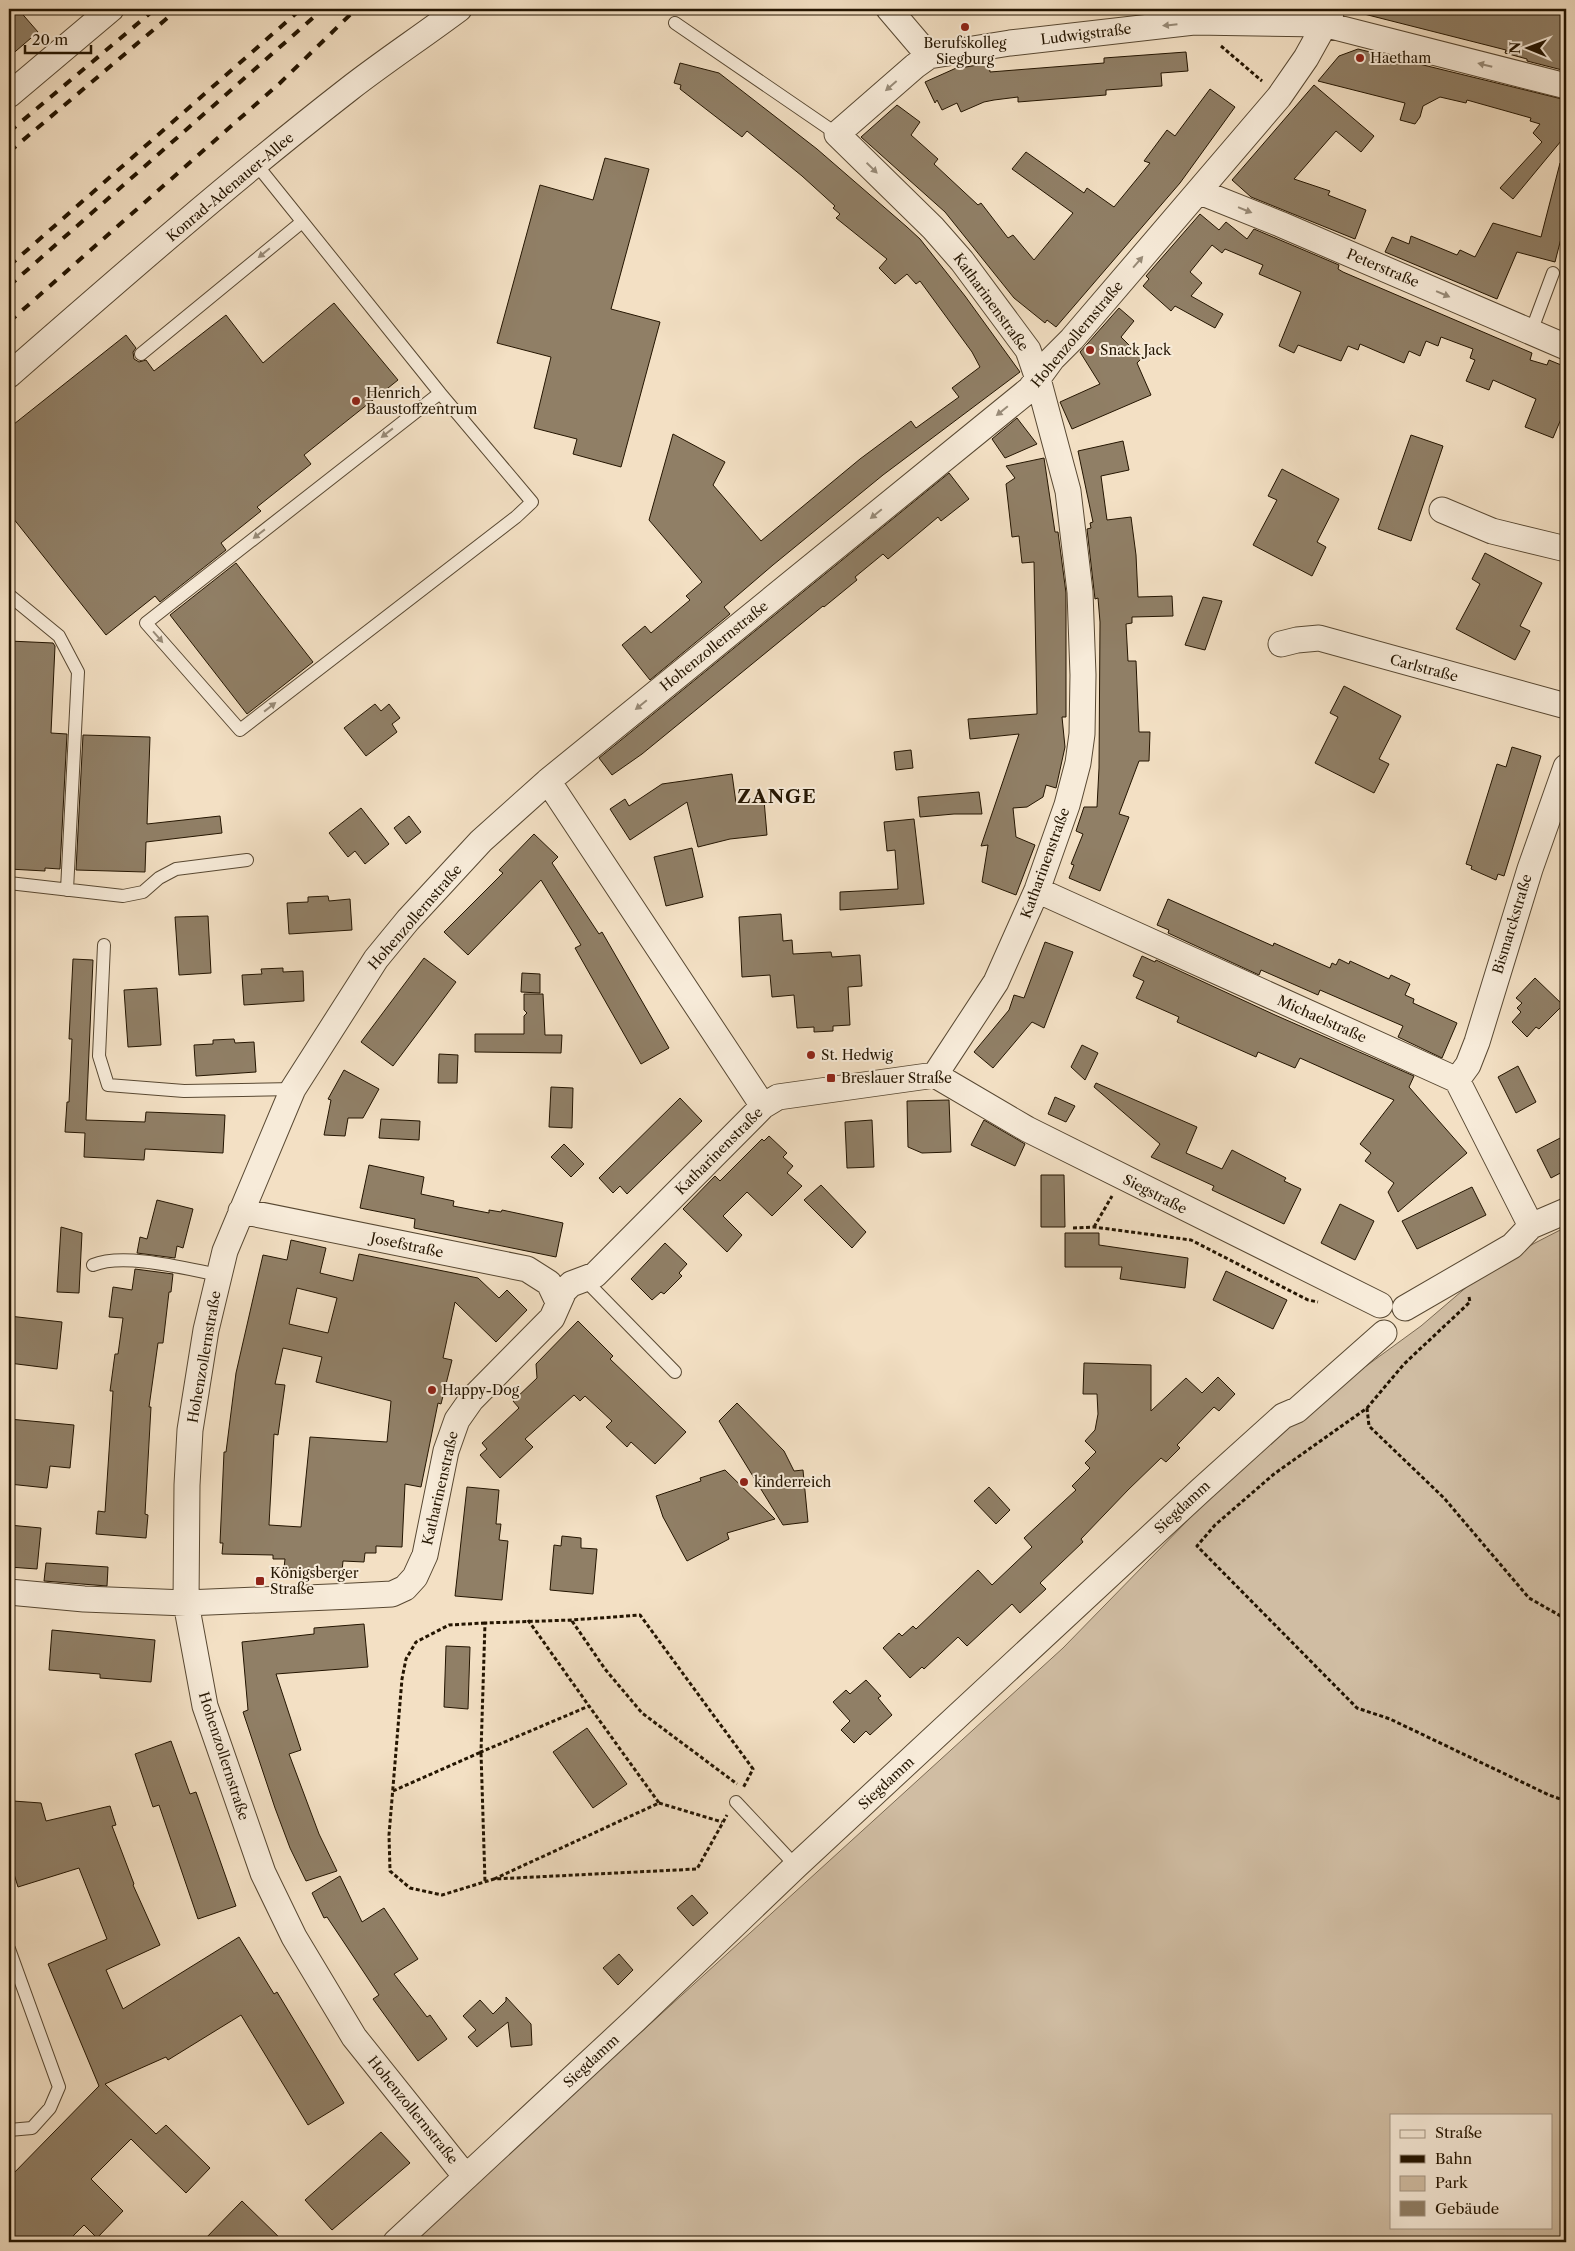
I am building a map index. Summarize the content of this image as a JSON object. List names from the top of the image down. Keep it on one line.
{"streets":{"street":["Ludwigstraße","Konrad-Adenauer-Allee","Peterstraße","Katharinenstraße","Hohenzollernstraße","Carlstraße","Bismarckstraße","Michaelstraße","Siegstraße","Josefstraße","Siegdamm"]},"crossings":[["Ludwigstraße","Katharinenstraße"],["Ludwigstraße","Hohenzollernstraße"],["Peterstraße","Hohenzollernstraße"],["Katharinenstraße","Hohenzollernstraße"],["Katharinenstraße","Michaelstraße"],["Katharinenstraße","Siegstraße"],["Katharinenstraße","Josefstraße"],["Hohenzollernstraße","Josefstraße"],["Hohenzollernstraße","Siegdamm"],["Bismarckstraße","Michaelstraße"],["Siegstraße","Siegdamm"]],"one_way":["Ludwigstraße","Peterstraße"],"districts":["ZANGE"],"places":{"other":["Berufskolleg Siegburg","Haetham","Snack Jack","Henrich Baustoffzentrum","St. Hedwig","Happy-Dog","kinderreich"],"transit":["Breslauer Straße","Königsberger Straße"]},"legend":["Straße","Bahn","Park","Gebäude"],"scale_bar":"20 m","north":"left"}
